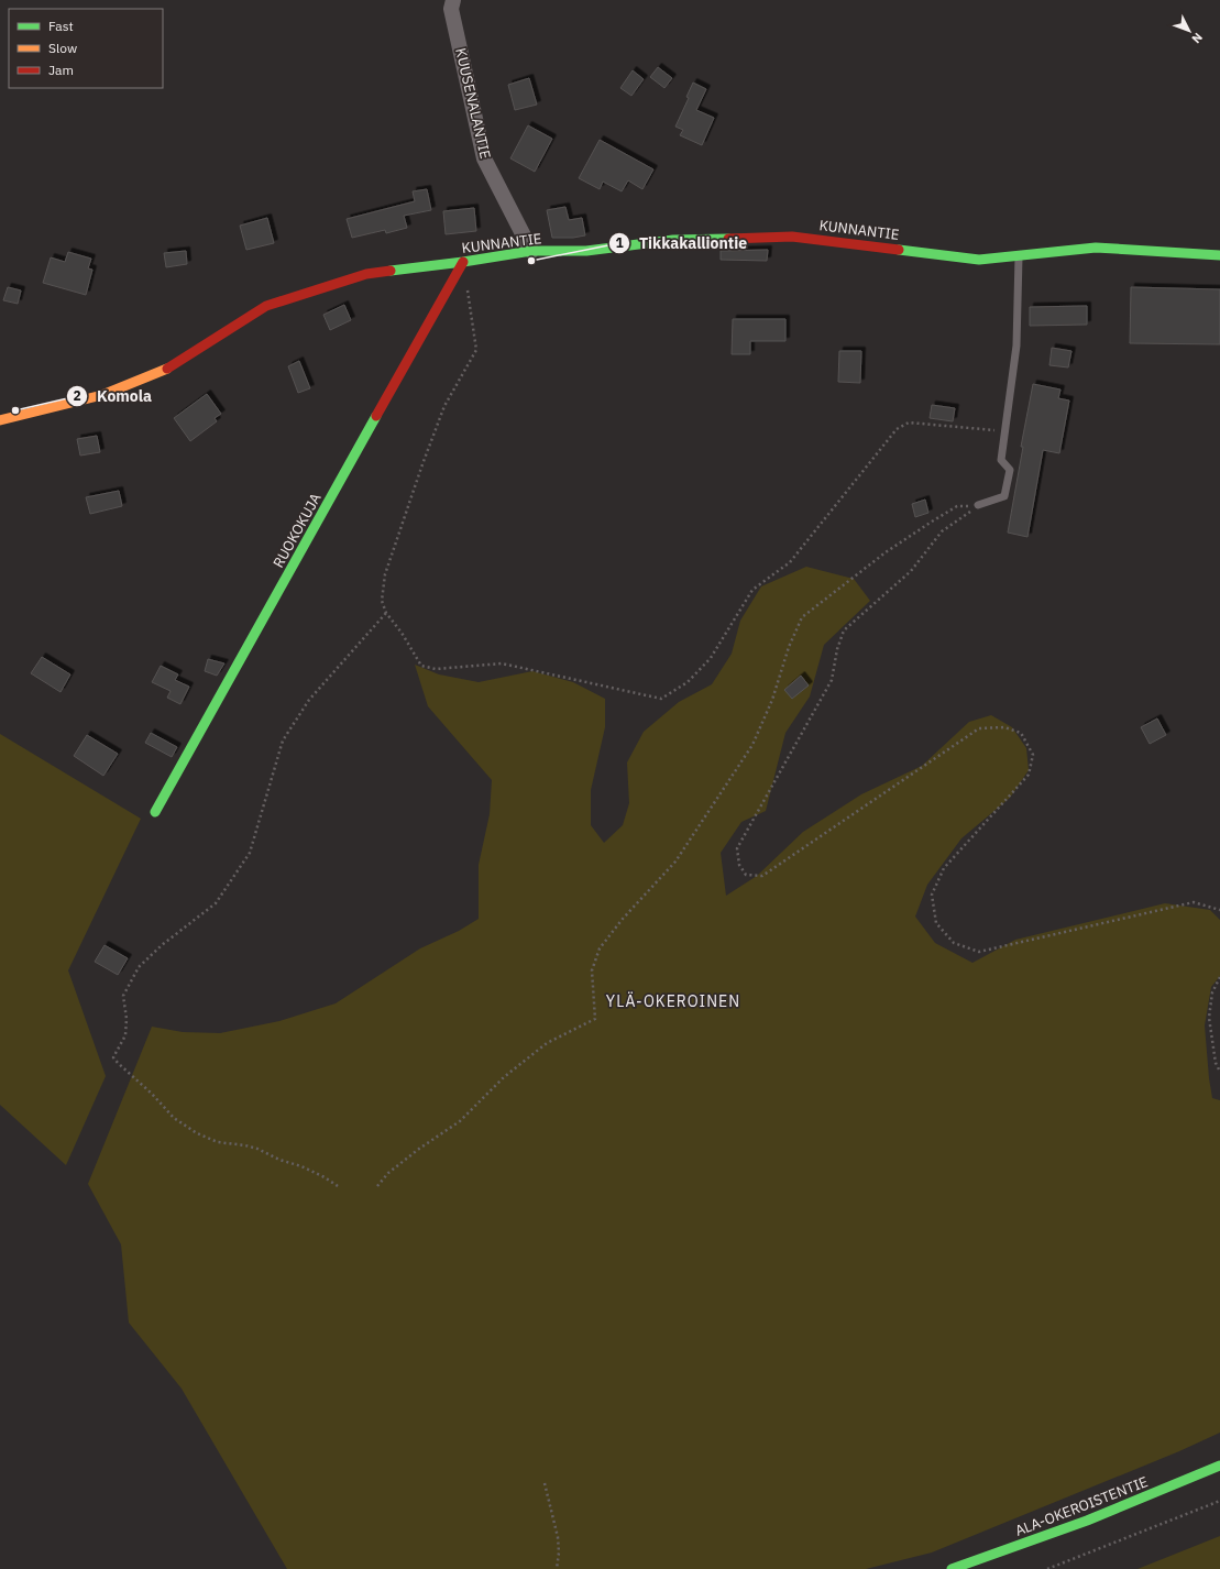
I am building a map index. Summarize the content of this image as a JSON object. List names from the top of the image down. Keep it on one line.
{"streets":{"street":["KUUSENALANTIE","KUNNANTIE","RUOKOKUJA","ALA-OKEROISTENTIE"]},"crossings":[["KUUSENALANTIE","KUNNANTIE"],["KUNNANTIE","RUOKOKUJA"]],"districts":["YLÄ-OKEROINEN"],"places":["Tikkakalliontie","Komola"],"legend":["Fast","Slow","Jam"],"north":"bottom right"}
